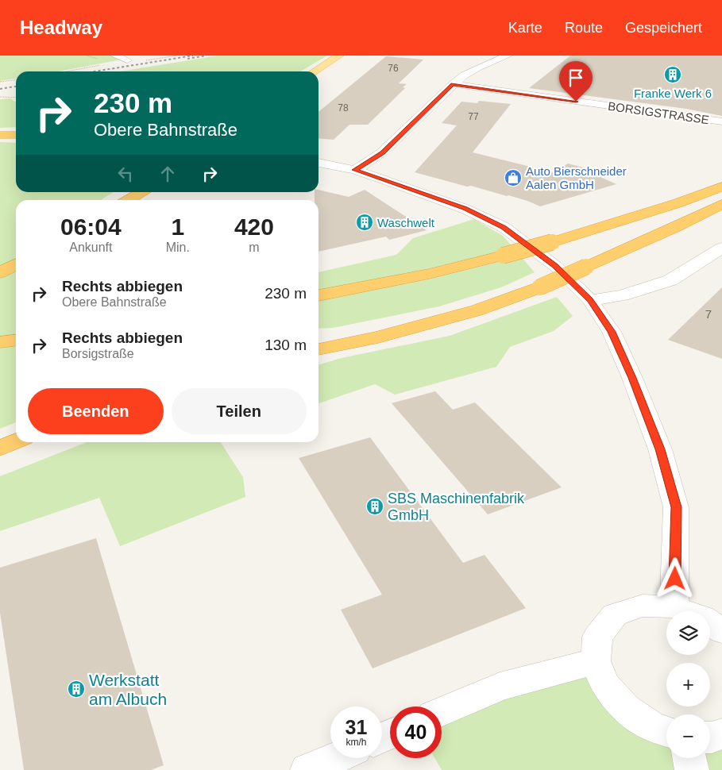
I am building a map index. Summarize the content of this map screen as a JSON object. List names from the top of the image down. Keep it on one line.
{"streets":{"street":["BORSIGSTRASSE"]},"places":{"building":["Franke Werk 6","Waschwelt","SBS Maschinenfabrik GmbH","Werkstatt am Albuch"],"shop":["Auto Bierschneider Aalen GmbH"]},"house_numbers":["76","78","77","7"],"page":{"header":"Headway","nav":["Karte","Route","Gespeichert"],"turn":["230 m","Obere Bahnstraße"],"eta":["06:04","Ankunft","1","Min.","420","m"],"list":[{"name":"Rechts abbiegen","note":"Obere Bahnstraße","value":"230 m"},{"name":"Rechts abbiegen","note":"Borsigstraße","value":"130 m"}],"buttons":["Beenden","Teilen"],"map_buttons":["+","−"],"speed":"31 km/h","limit":"40"}}
